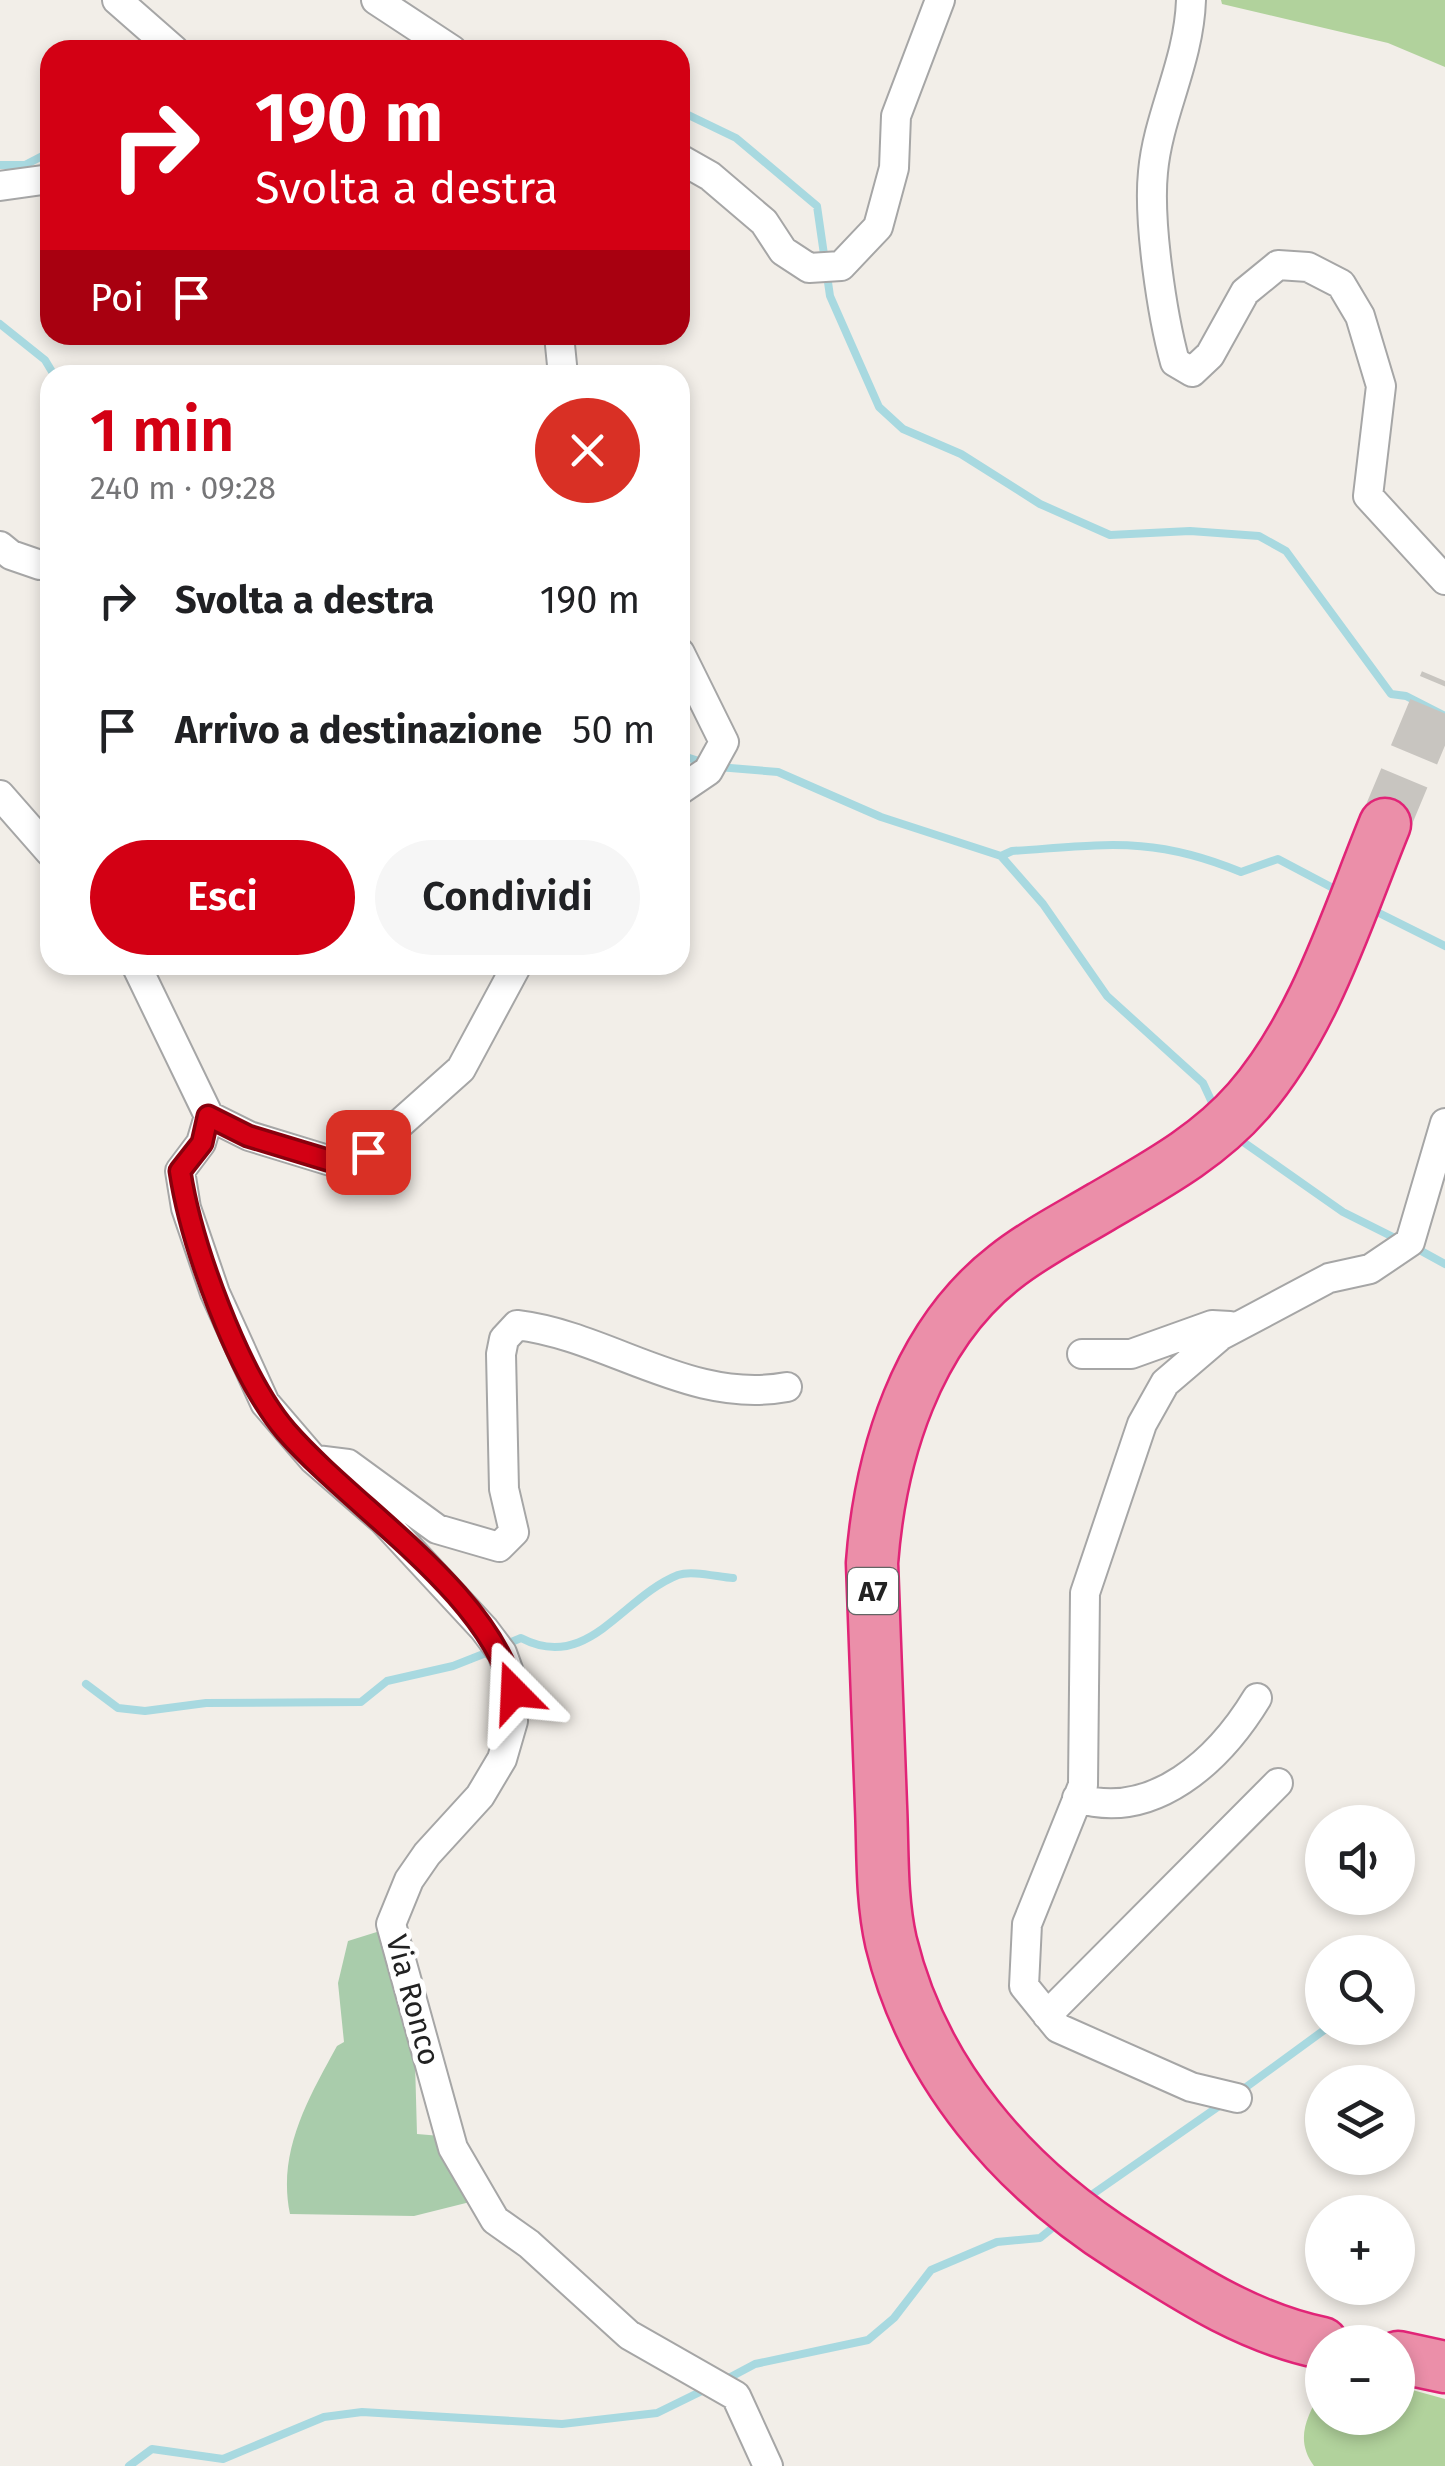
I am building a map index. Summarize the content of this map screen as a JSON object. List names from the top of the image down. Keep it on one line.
{"streets":{"highway":["A7"],"street":["Via Ronco"]},"page":{"turn":["190 m","Svolta a destra"],"then":"Poi","heading":["1 min","240 m · 09:28"],"list":[{"name":"Svolta a destra","value":"190 m"},{"name":"Arrivo a destinazione","value":"50 m"}],"buttons":["Esci","Condividi"],"map_buttons":["+","−"]}}
